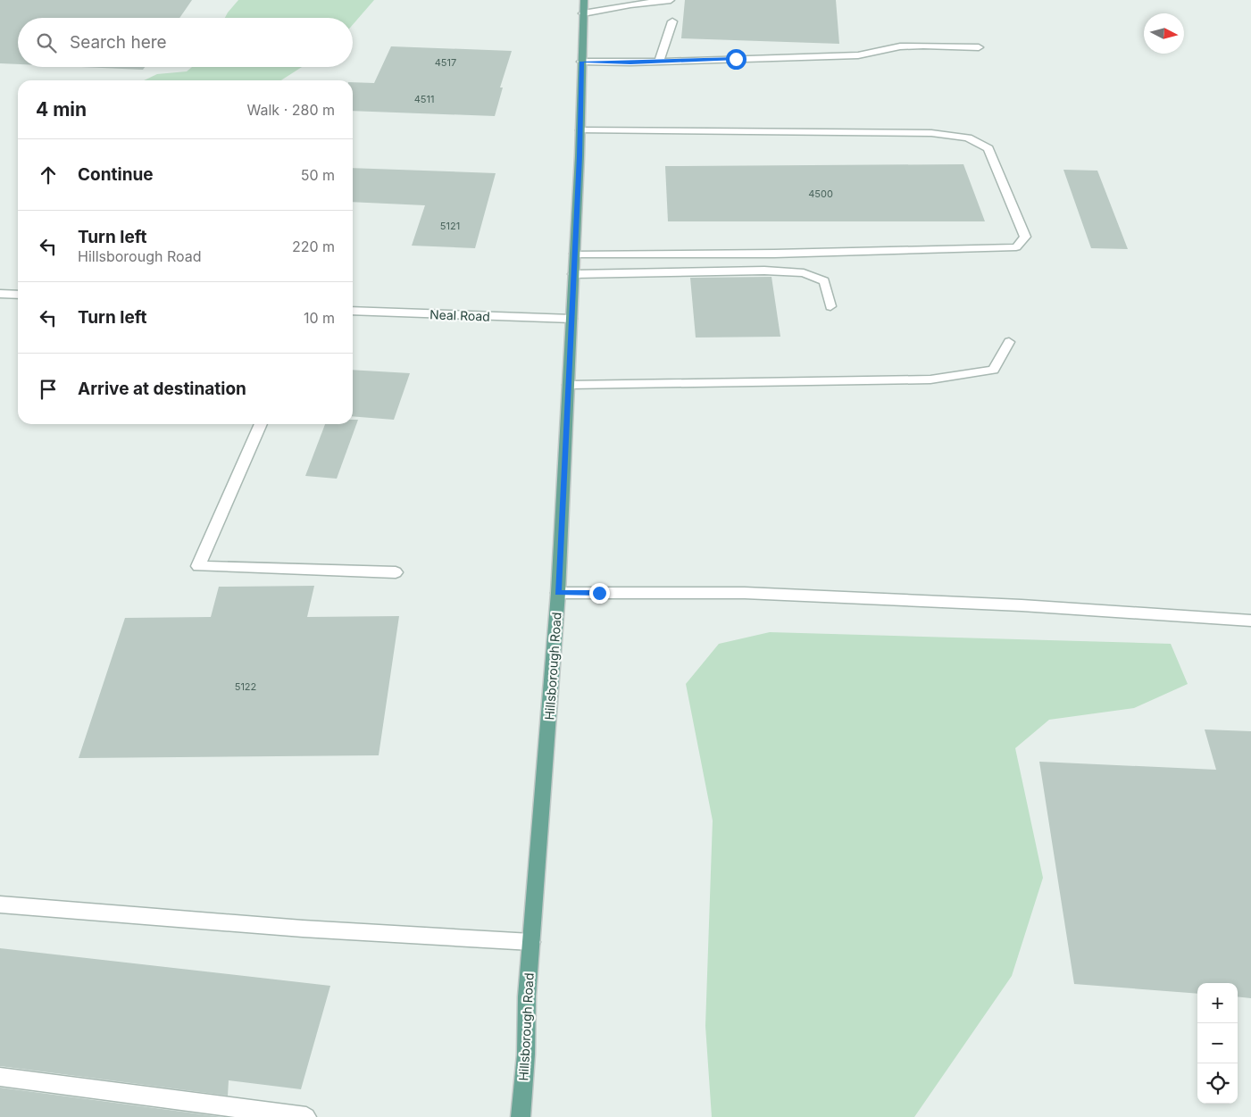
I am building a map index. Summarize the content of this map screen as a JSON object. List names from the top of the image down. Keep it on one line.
{"streets":{"main road":["Hillsborough Road"],"street":["Neal Road"]},"crossings":[["Neal Road","Hillsborough Road"]],"house_numbers":["4517","4511","4500","5121","5122"],"north":"right","page":{"search":"Search here","heading":["4 min","Walk · 280 m"],"list":[["Continue","50 m"],["Turn left","Hillsborough Road","220 m"],["Turn left","10 m"],"Arrive at destination"],"map_buttons":["+","−"]}}
